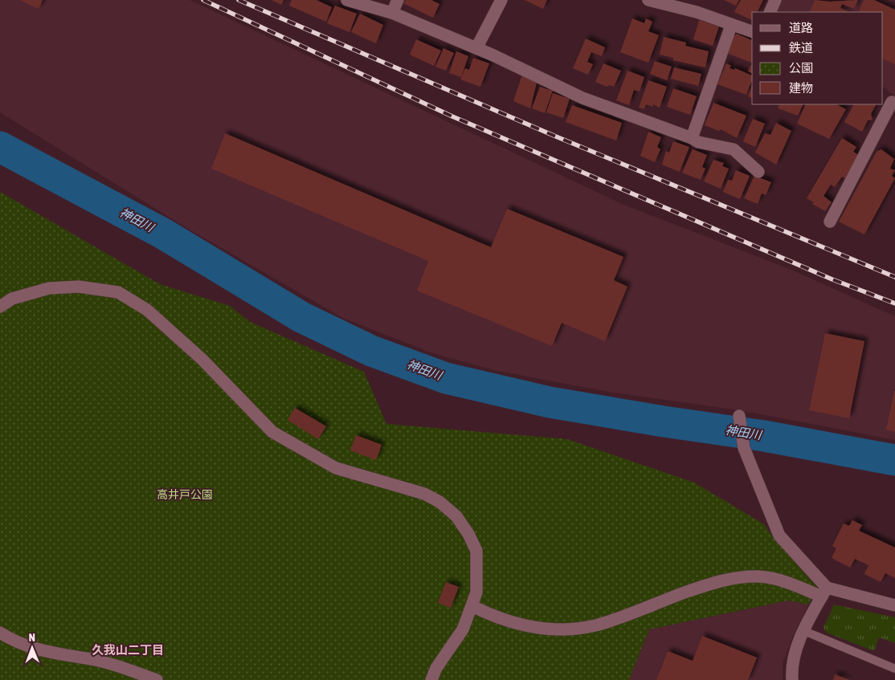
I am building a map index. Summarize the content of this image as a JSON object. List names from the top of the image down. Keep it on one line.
{"districts":["久我山二丁目"],"water":["神田川"],"parks":["高井戸公園"],"legend":["道路","鉄道","公園","建物"],"north":"top"}
